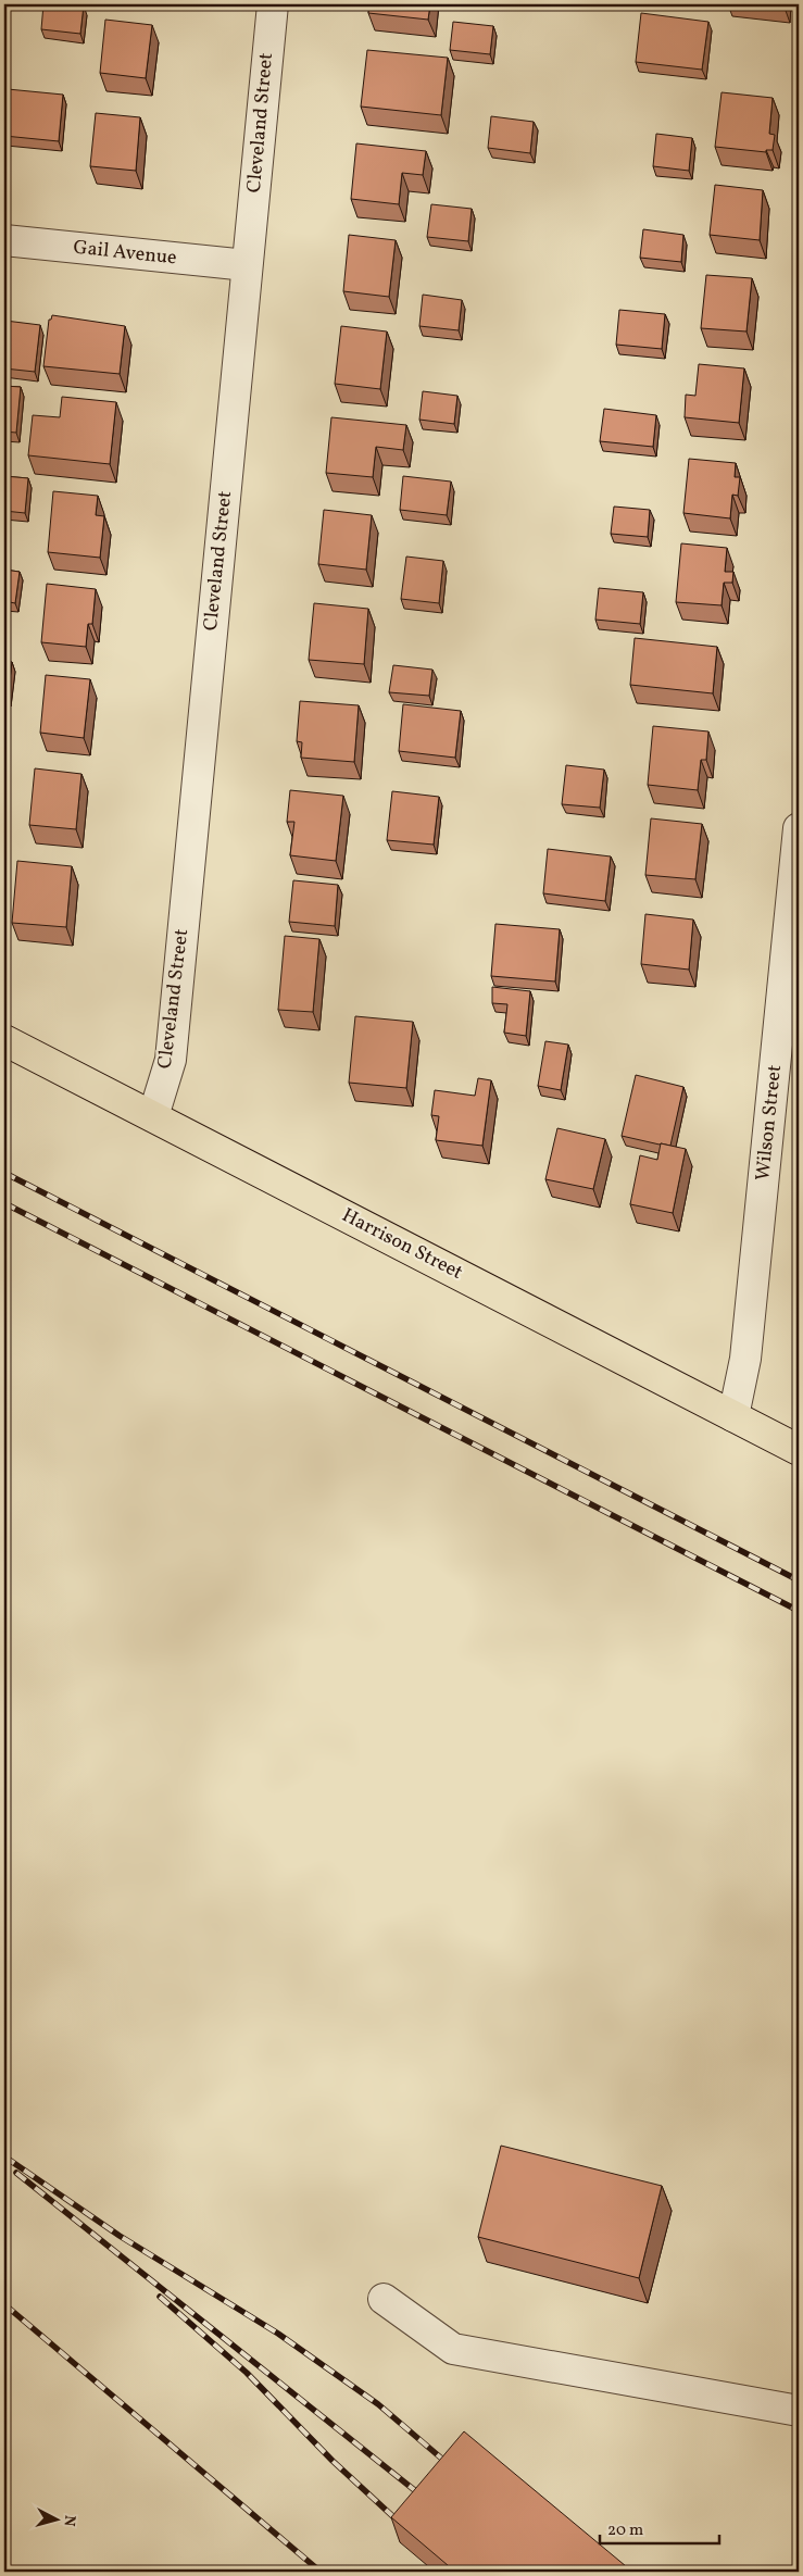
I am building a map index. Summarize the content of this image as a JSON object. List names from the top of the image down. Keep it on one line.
{"streets":{"main road":["Harrison Street"],"street":["Cleveland Street","Gail Avenue","Wilson Street"]},"crossings":[["Cleveland Street","Gail Avenue"],["Cleveland Street","Harrison Street"],["Wilson Street","Harrison Street"]],"scale_bar":"20 m","north":"right"}
